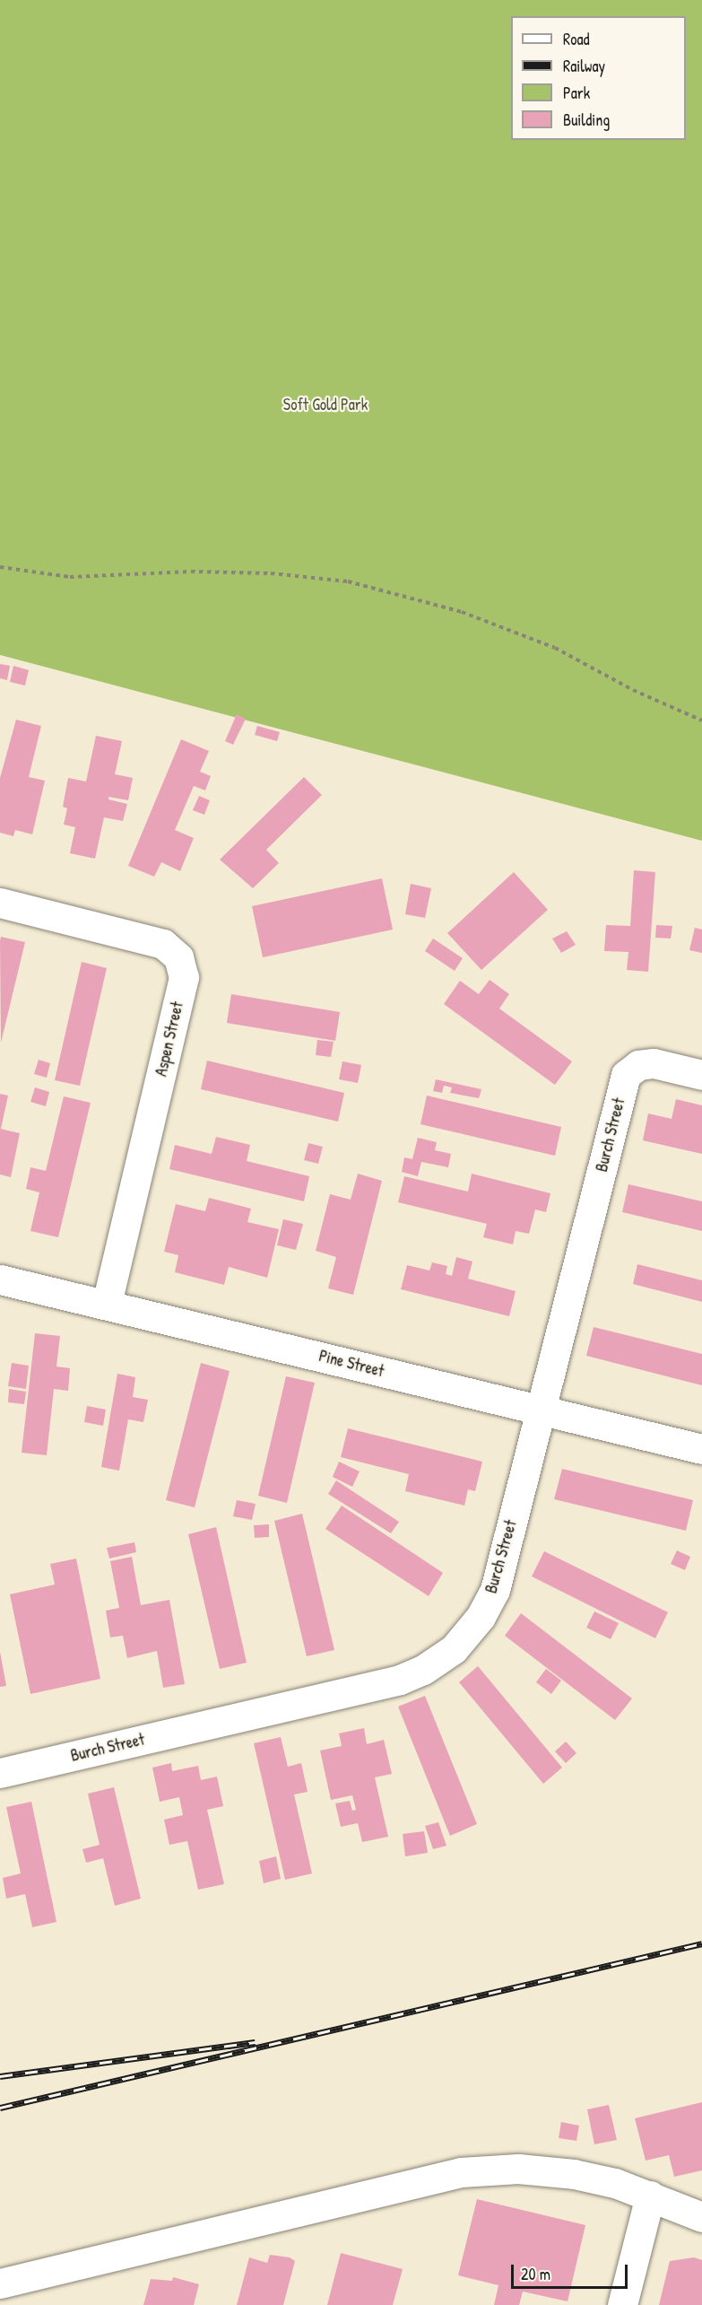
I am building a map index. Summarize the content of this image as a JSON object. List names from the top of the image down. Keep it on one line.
{"streets":{"street":["Aspen Street","Burch Street","Pine Street"]},"crossings":[["Aspen Street","Pine Street"],["Burch Street","Pine Street"]],"parks":["Soft Gold Park"],"legend":["Road","Railway","Park","Building"],"scale_bar":"20 m"}
